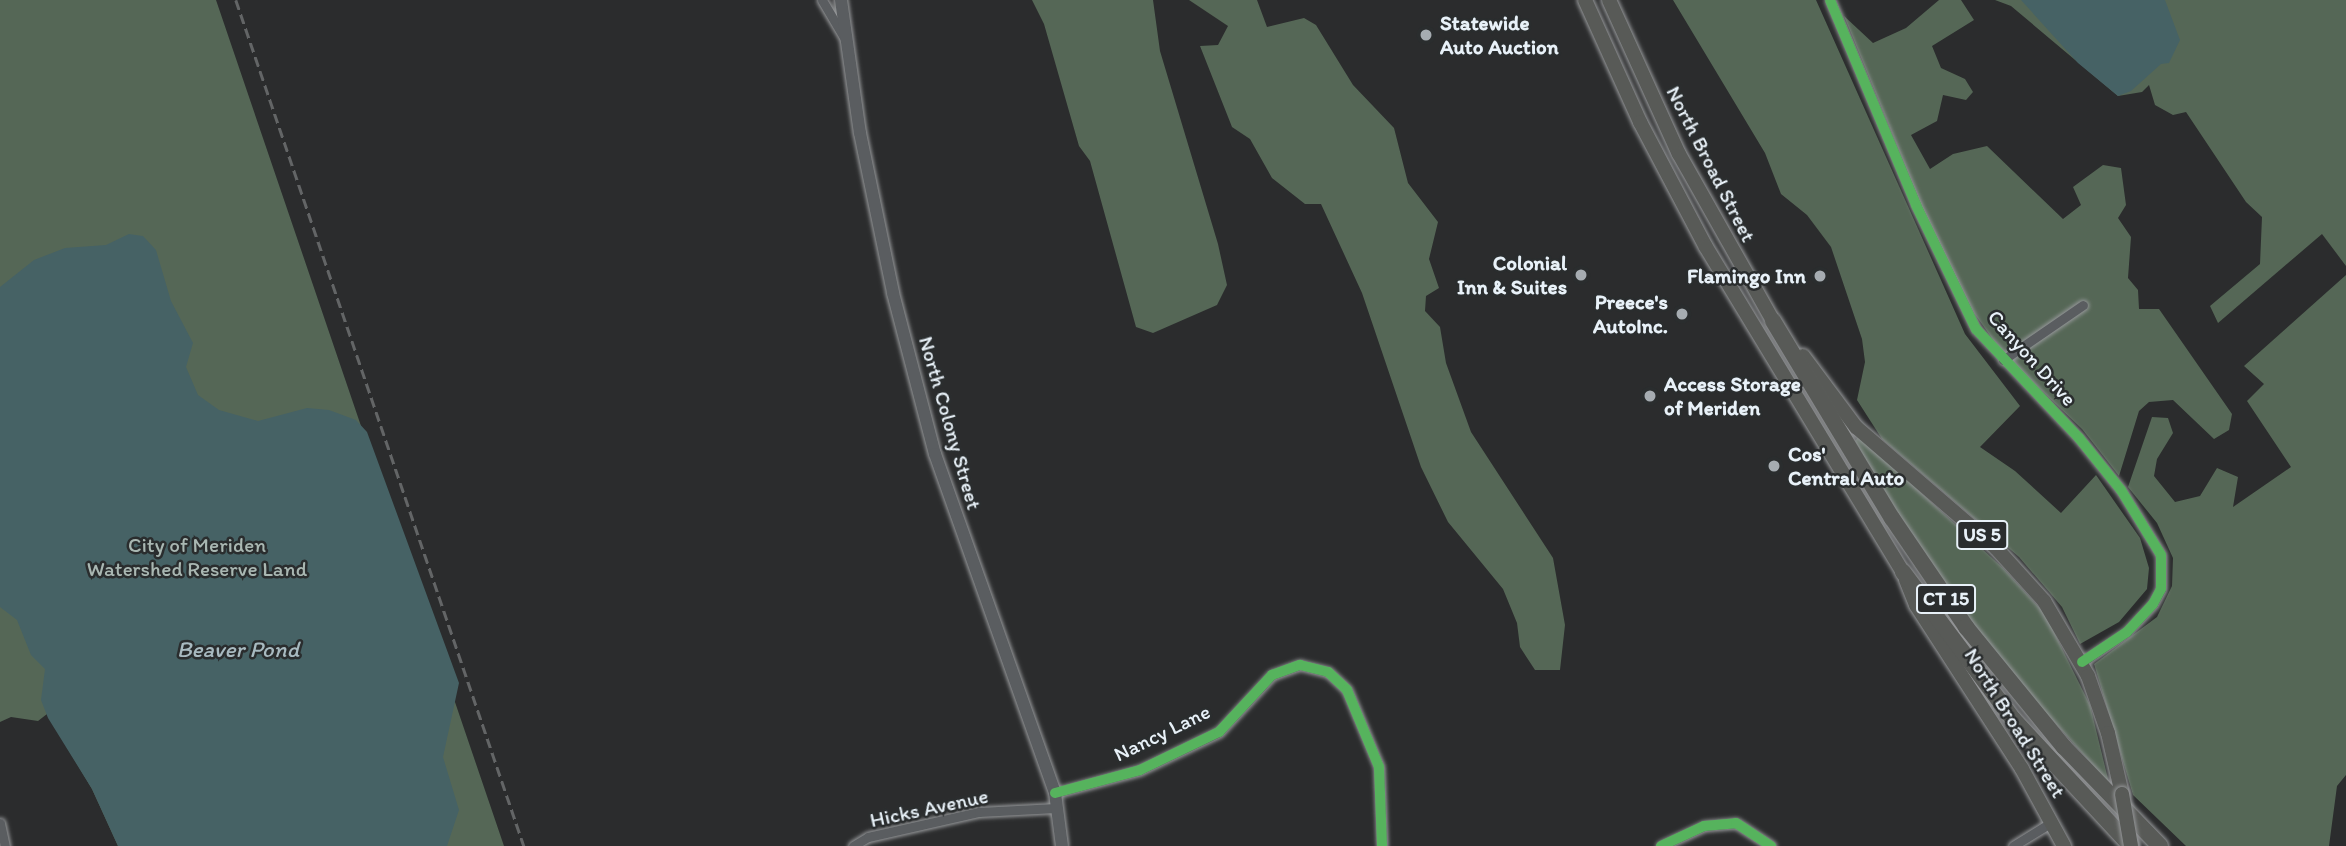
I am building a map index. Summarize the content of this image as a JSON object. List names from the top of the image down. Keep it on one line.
{"streets":{"highway":["CT 15"],"main road":["North Broad Street","North Colony Street","US 5"],"street":["Canyon Drive","Nancy Lane","Hicks Avenue"]},"crossings":[["North Broad Street","Canyon Drive"],["North Broad Street","CT 15"],["North Colony Street","Nancy Lane"],["North Colony Street","Hicks Avenue"]],"water":["Beaver Pond"],"parks":["City of Meriden Watershed Reserve Land"],"places":["Statewide Auto Auction","Colonial Inn & Suites","Flamingo Inn","Preece's AutoInc.","Access Storage of Meriden","Cos' Central Auto"]}
